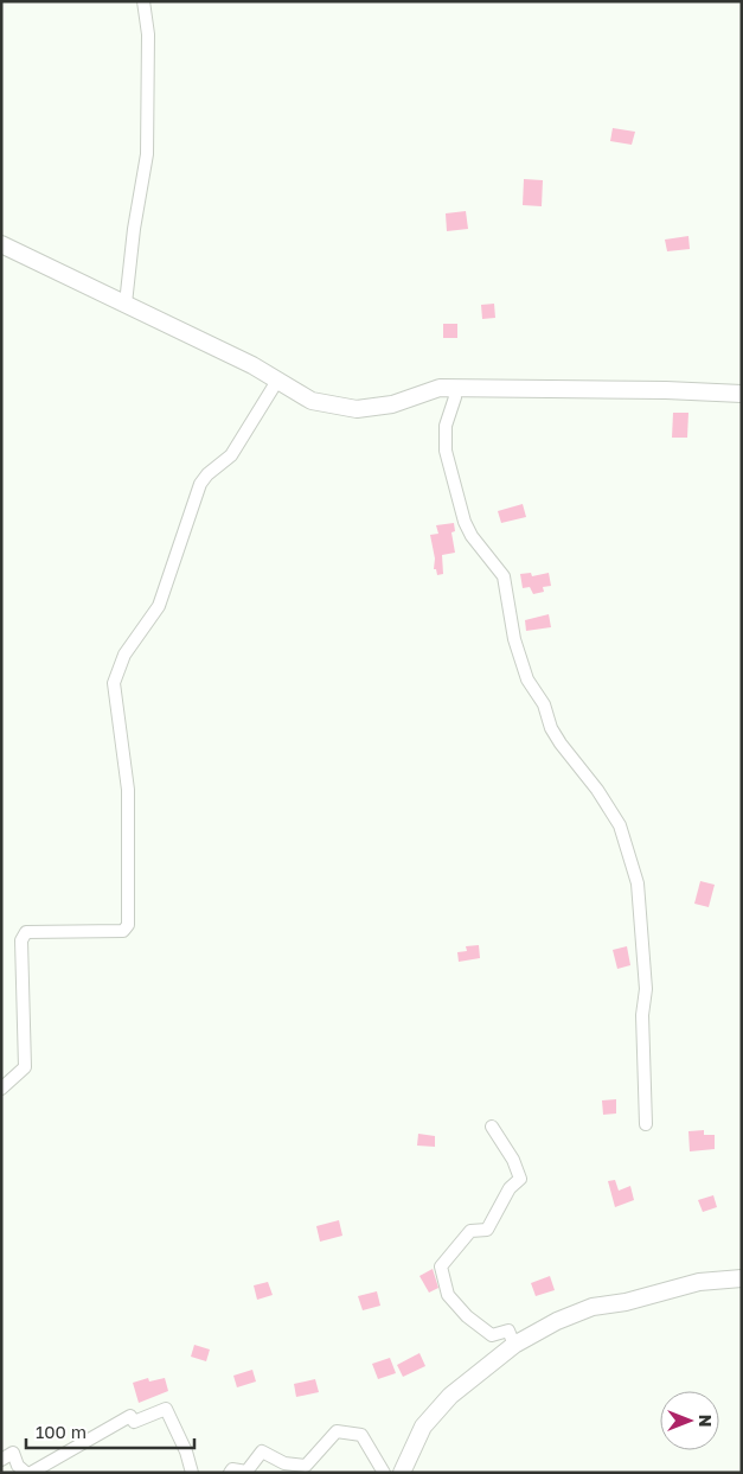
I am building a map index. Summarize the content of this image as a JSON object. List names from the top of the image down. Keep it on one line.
{"scale_bar":"100 m","north":"right"}
